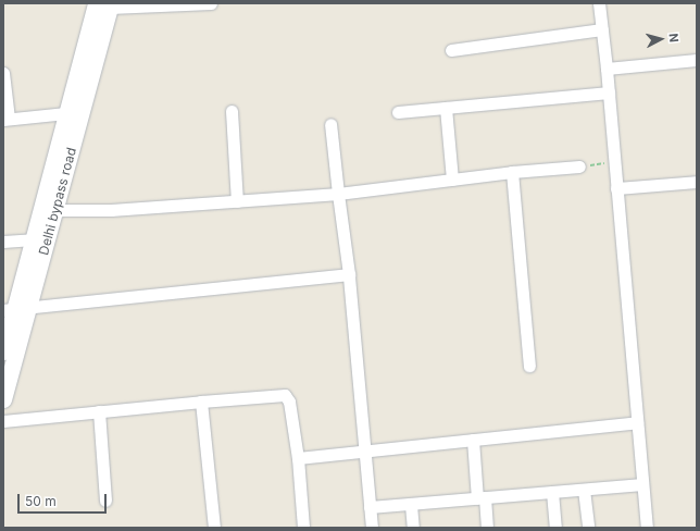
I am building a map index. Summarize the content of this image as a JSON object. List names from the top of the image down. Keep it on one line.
{"streets":{"main road":["Delhi bypass road"]},"scale_bar":"50 m","north":"right"}
